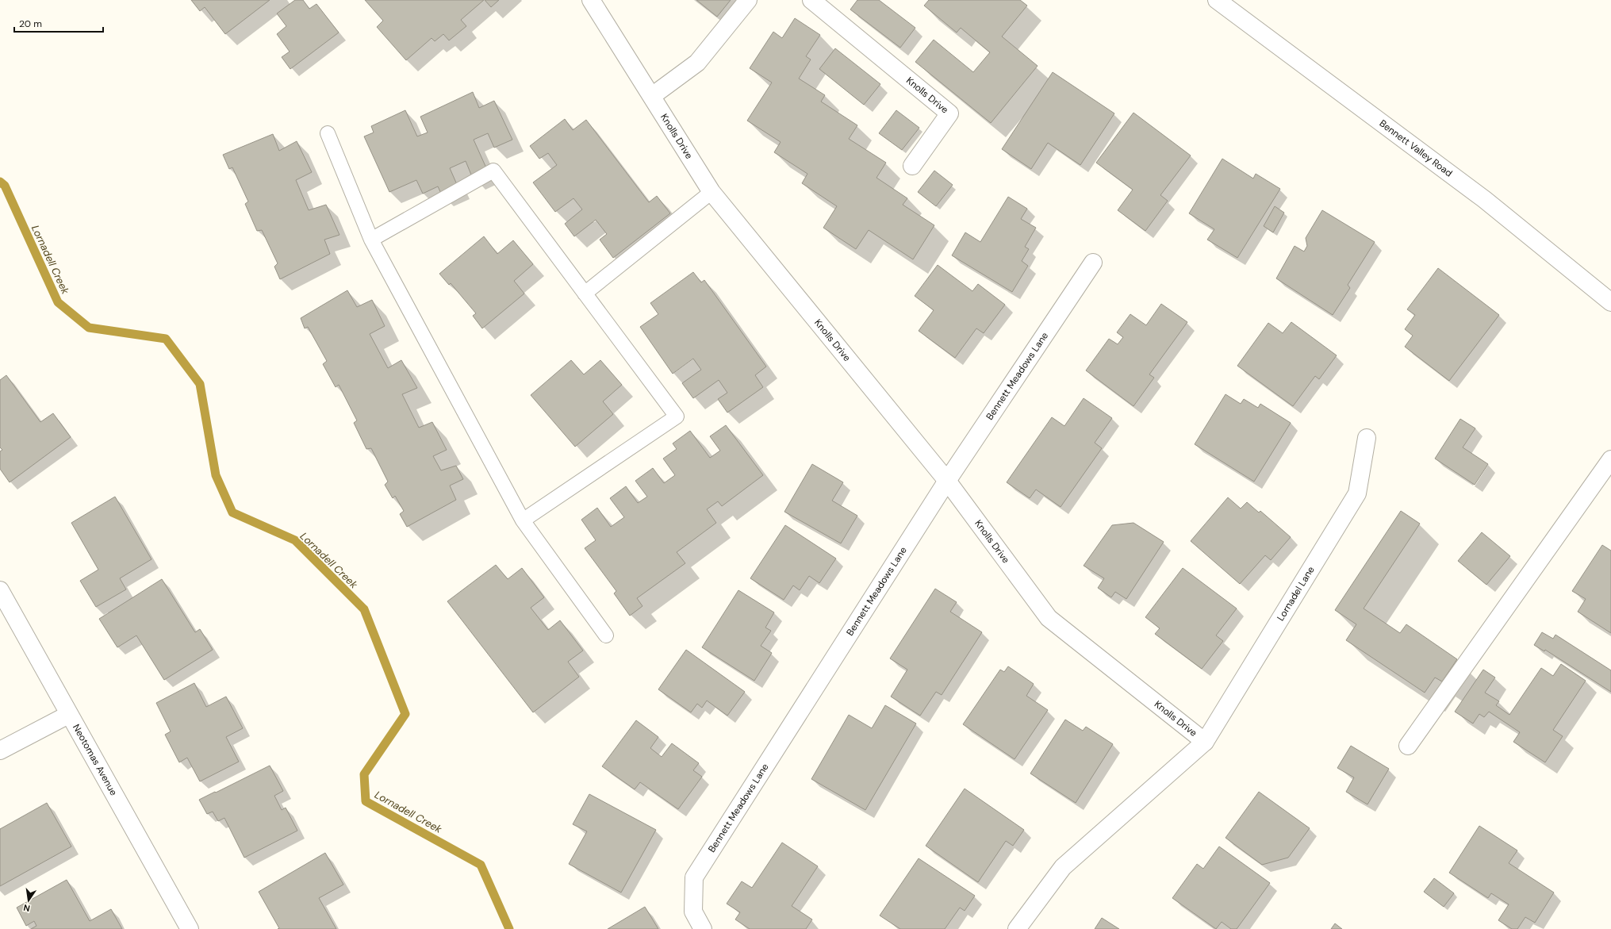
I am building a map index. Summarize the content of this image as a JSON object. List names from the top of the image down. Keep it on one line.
{"streets":{"street":["Knolls Drive","Bennett Valley Road","Bennett Meadows Lane","Lornadel Lane","Neotomas Avenue"]},"crossings":[["Knolls Drive","Bennett Meadows Lane"],["Knolls Drive","Lornadel Lane"]],"water":["Lornadell Creek"],"scale_bar":"20 m","north":"bottom"}
